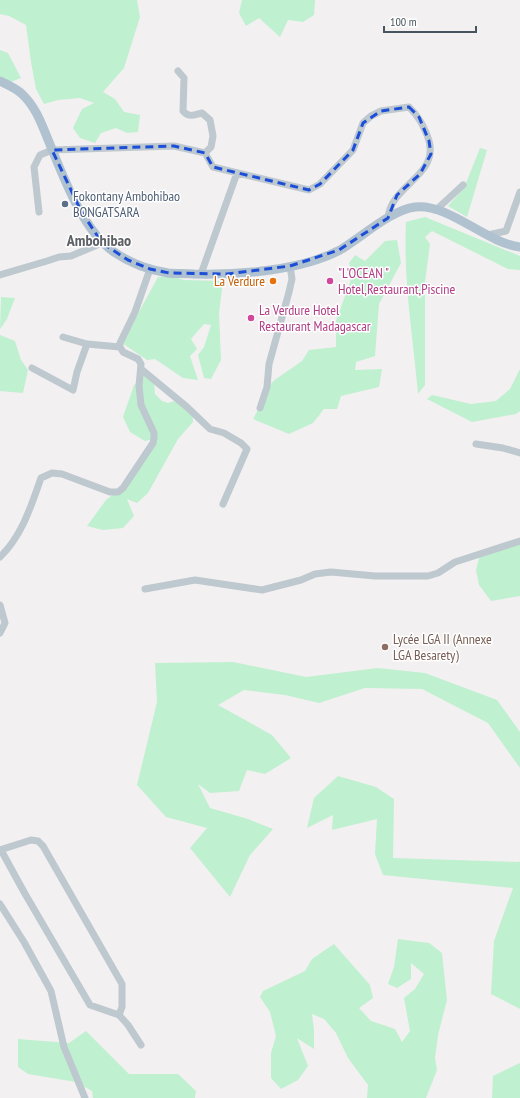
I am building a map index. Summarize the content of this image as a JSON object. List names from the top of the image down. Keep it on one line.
{"districts":["Ambohibao"],"places":["Fokontany Ambohibao BONGATSARA","La Verdure","\"L'OCEAN \" Hotel,Restaurant,Piscine","La Verdure Hotel Restaurant Madagascar","Lycée LGA II (Annexe LGA Besarety)"],"scale_bar":"100 m"}
